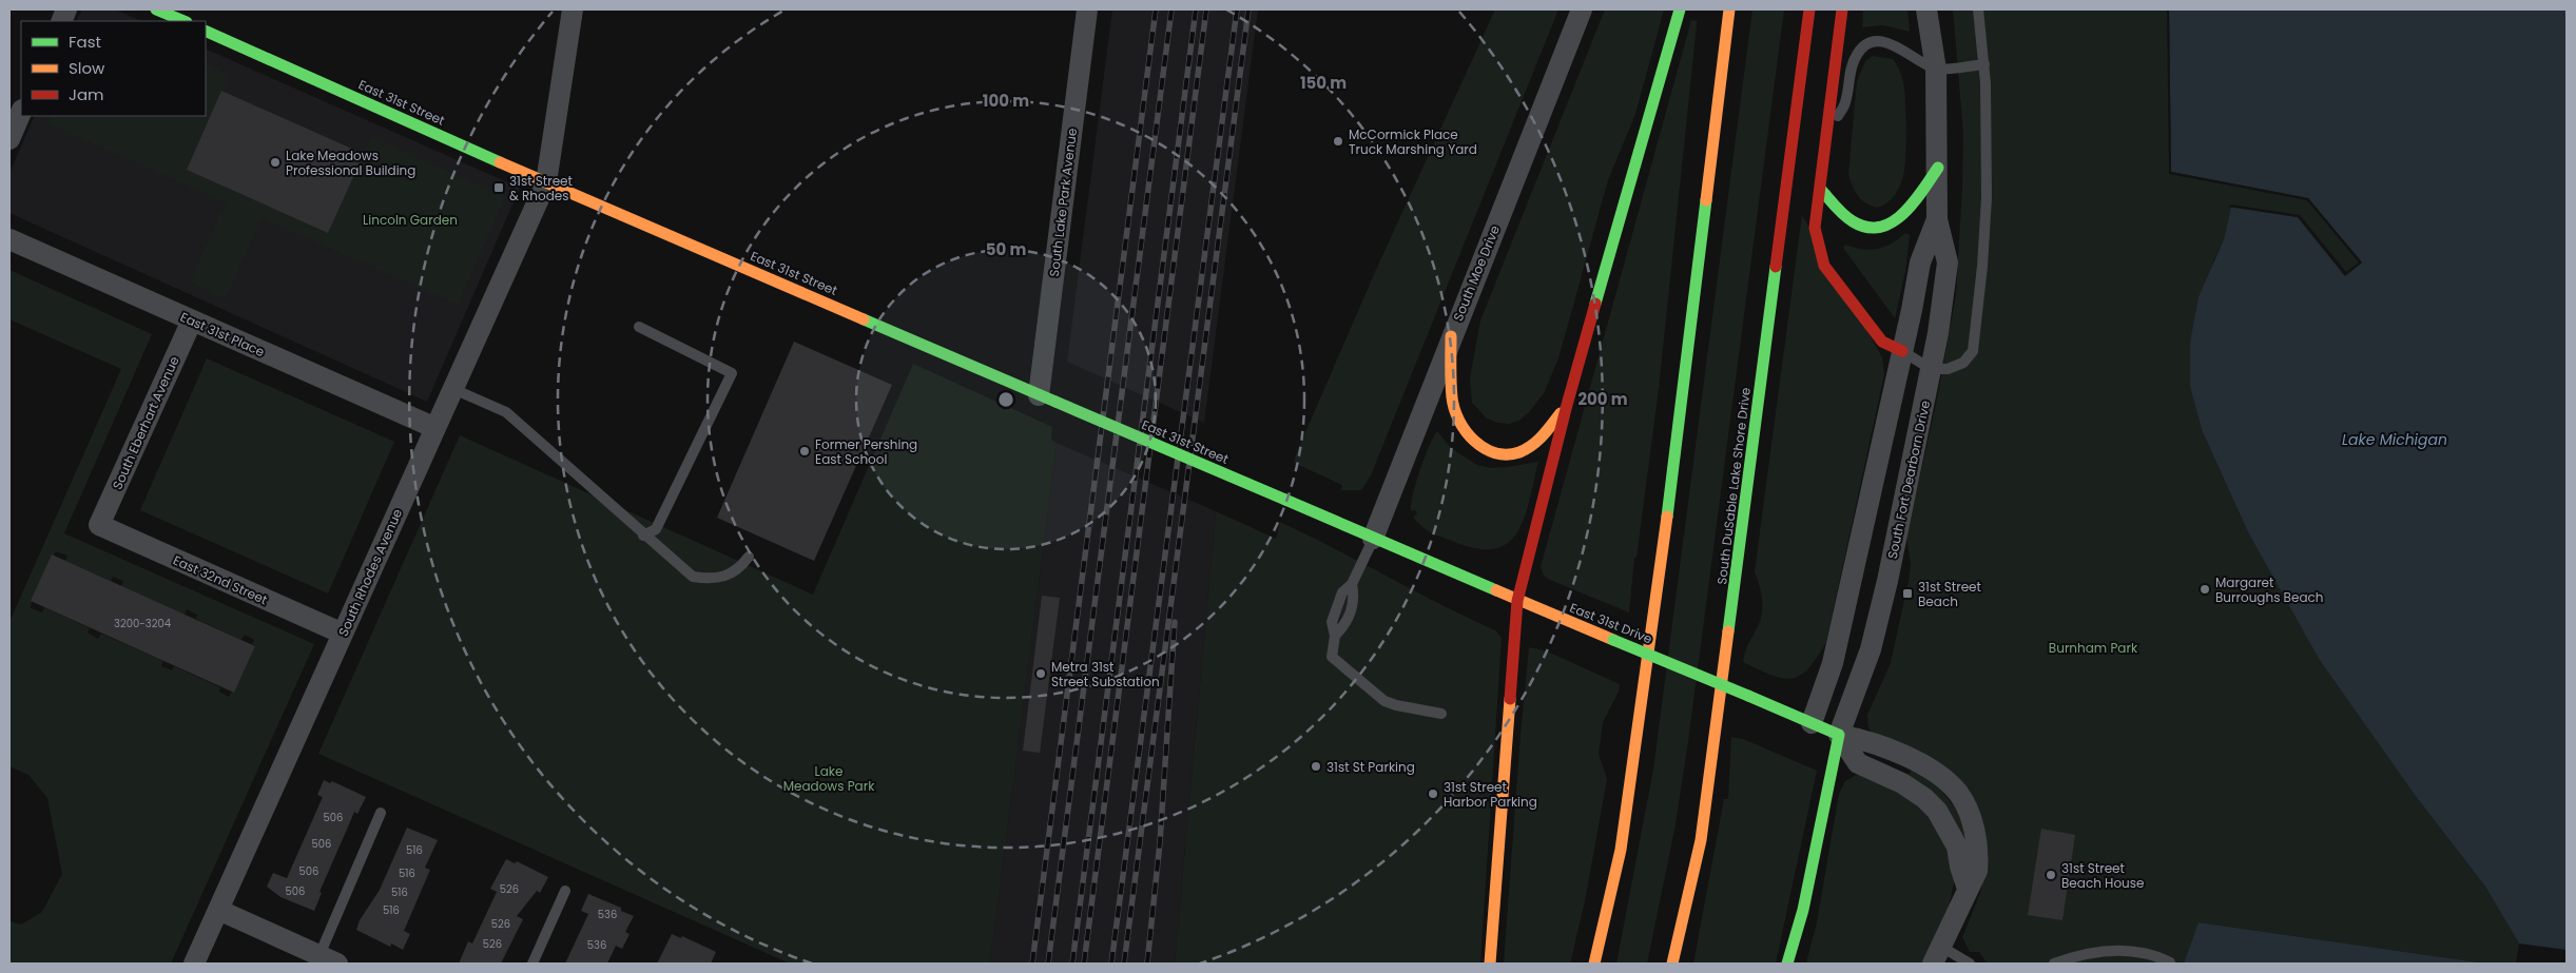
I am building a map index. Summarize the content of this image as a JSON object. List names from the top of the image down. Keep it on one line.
{"streets":{"main road":["East 31st Street","South DuSable Lake Shore Drive","East 31st Drive"],"street":["South Lake Park Avenue","South Moe Drive","East 31st Place","South Eberhart Avenue","South Fort Dearborn Drive","South Rhodes Avenue","East 32nd Street"]},"crossings":[["East 31st Street","South Lake Park Avenue"],["East 31st Street","South Moe Drive"],["East 31st Street","South Rhodes Avenue"],["East 31st Street","East 31st Drive"],["South Moe Drive","East 31st Drive"],["East 31st Place","South Eberhart Avenue"],["East 31st Place","South Rhodes Avenue"],["South Eberhart Avenue","East 32nd Street"],["South Fort Dearborn Drive","East 31st Drive"],["South Rhodes Avenue","East 32nd Street"]],"water":["Lake Michigan"],"parks":["Lincoln Garden","Burnham Park","Lake Meadows Park"],"places":{"other":["McCormick Place Truck Marshing Yard","Lake Meadows Professional Building","Former Pershing East School","Margaret Burroughs Beach","Metra 31st Street Substation","31st St Parking","31st Street Harbor Parking","31st Street Beach House"],"transit":["31st Street & Rhodes","31st Street Beach"]},"house_numbers":["3200-3204","506","506","516","506","516","526","506","516","516","536","526","526","536"],"legend":["Fast","Slow","Jam"],"rings":["150 m","100 m","50 m","200 m"]}
